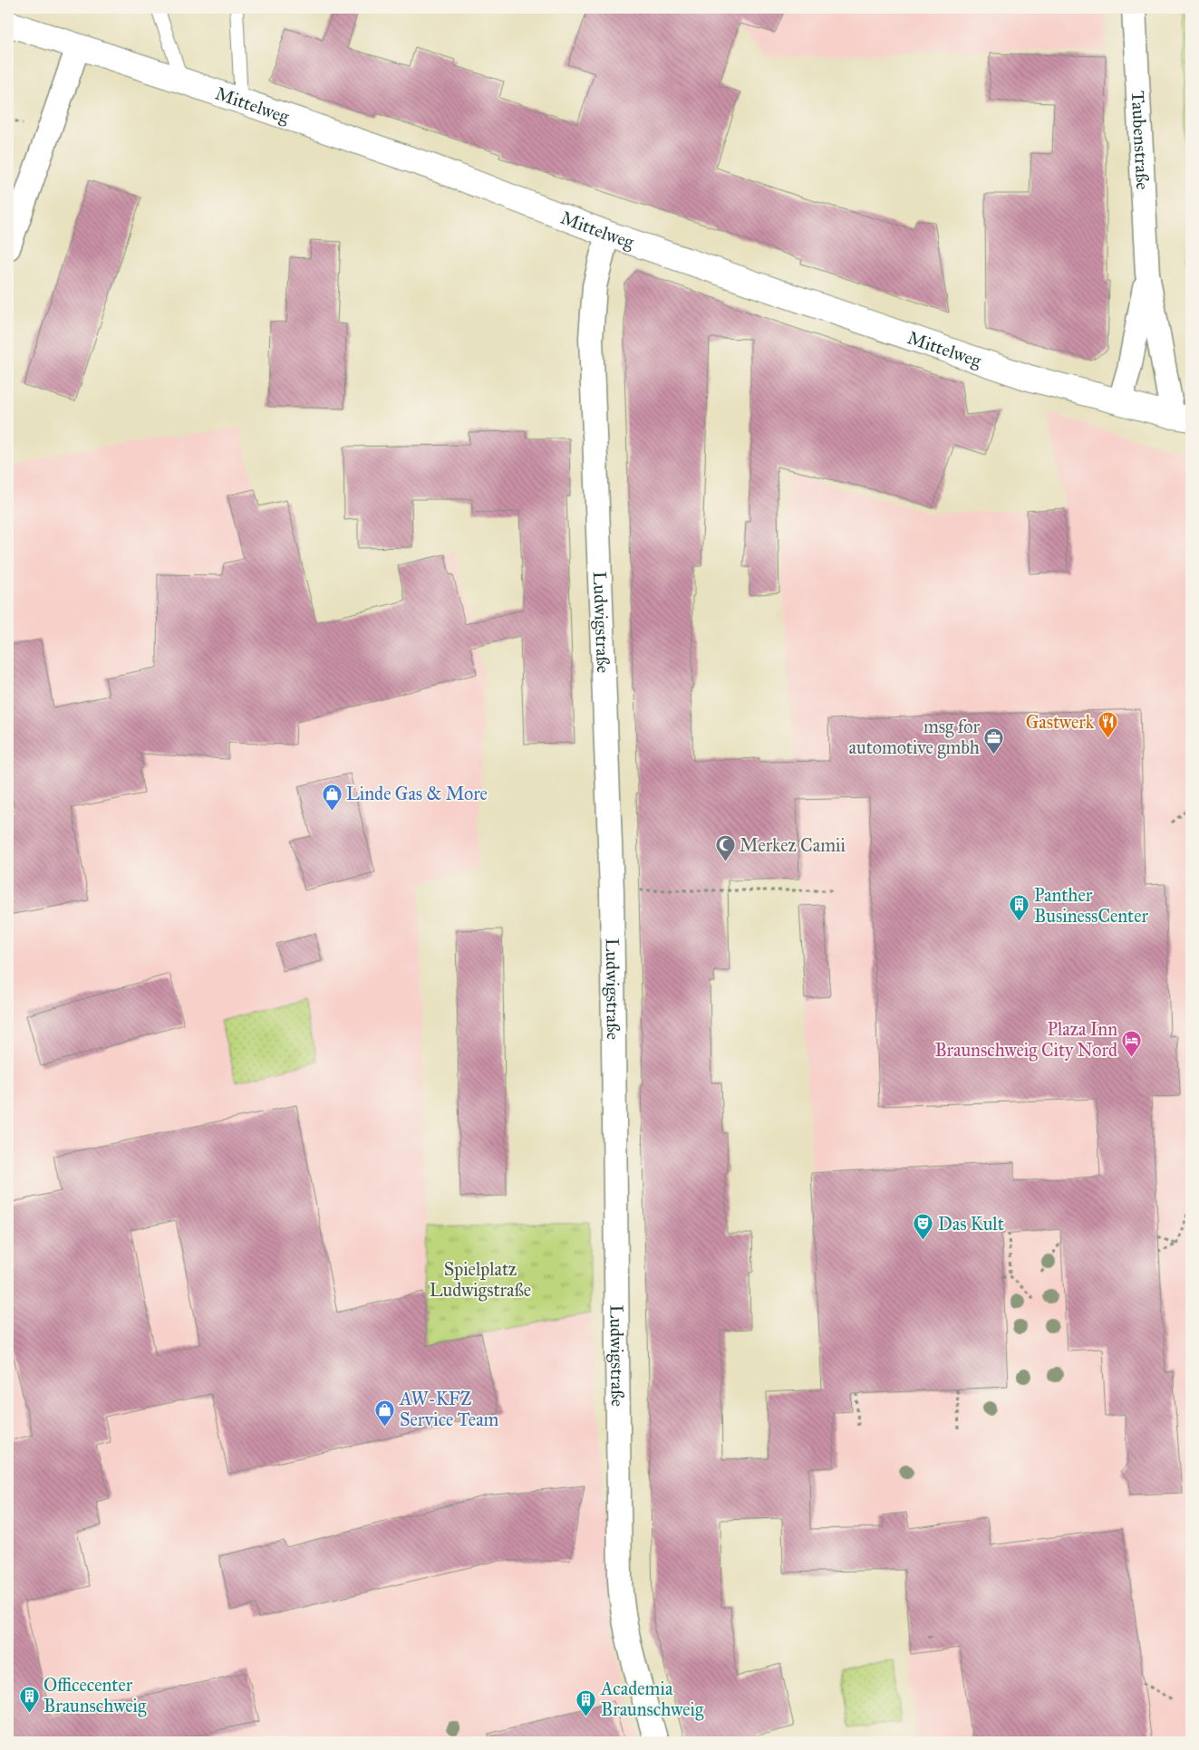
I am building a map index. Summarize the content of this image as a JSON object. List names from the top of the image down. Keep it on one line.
{"streets":{"street":["Mittelweg","Taubenstraße","Ludwigstraße"]},"crossings":[["Mittelweg","Taubenstraße"],["Mittelweg","Ludwigstraße"]],"parks":["Spielplatz Ludwigstraße"],"places":{"restaurant":["Gastwerk"],"office":["msg for automotive gmbh"],"shop":["Linde Gas & More","AW-KFZ Service Team"],"mosque":["Merkez Camii"],"building":["Panther BusinessCenter","Officecenter Braunschweig","Academia Braunschweig"],"hotel":["Plaza Inn Braunschweig City Nord"],"theatre":["Das Kult"]}}
